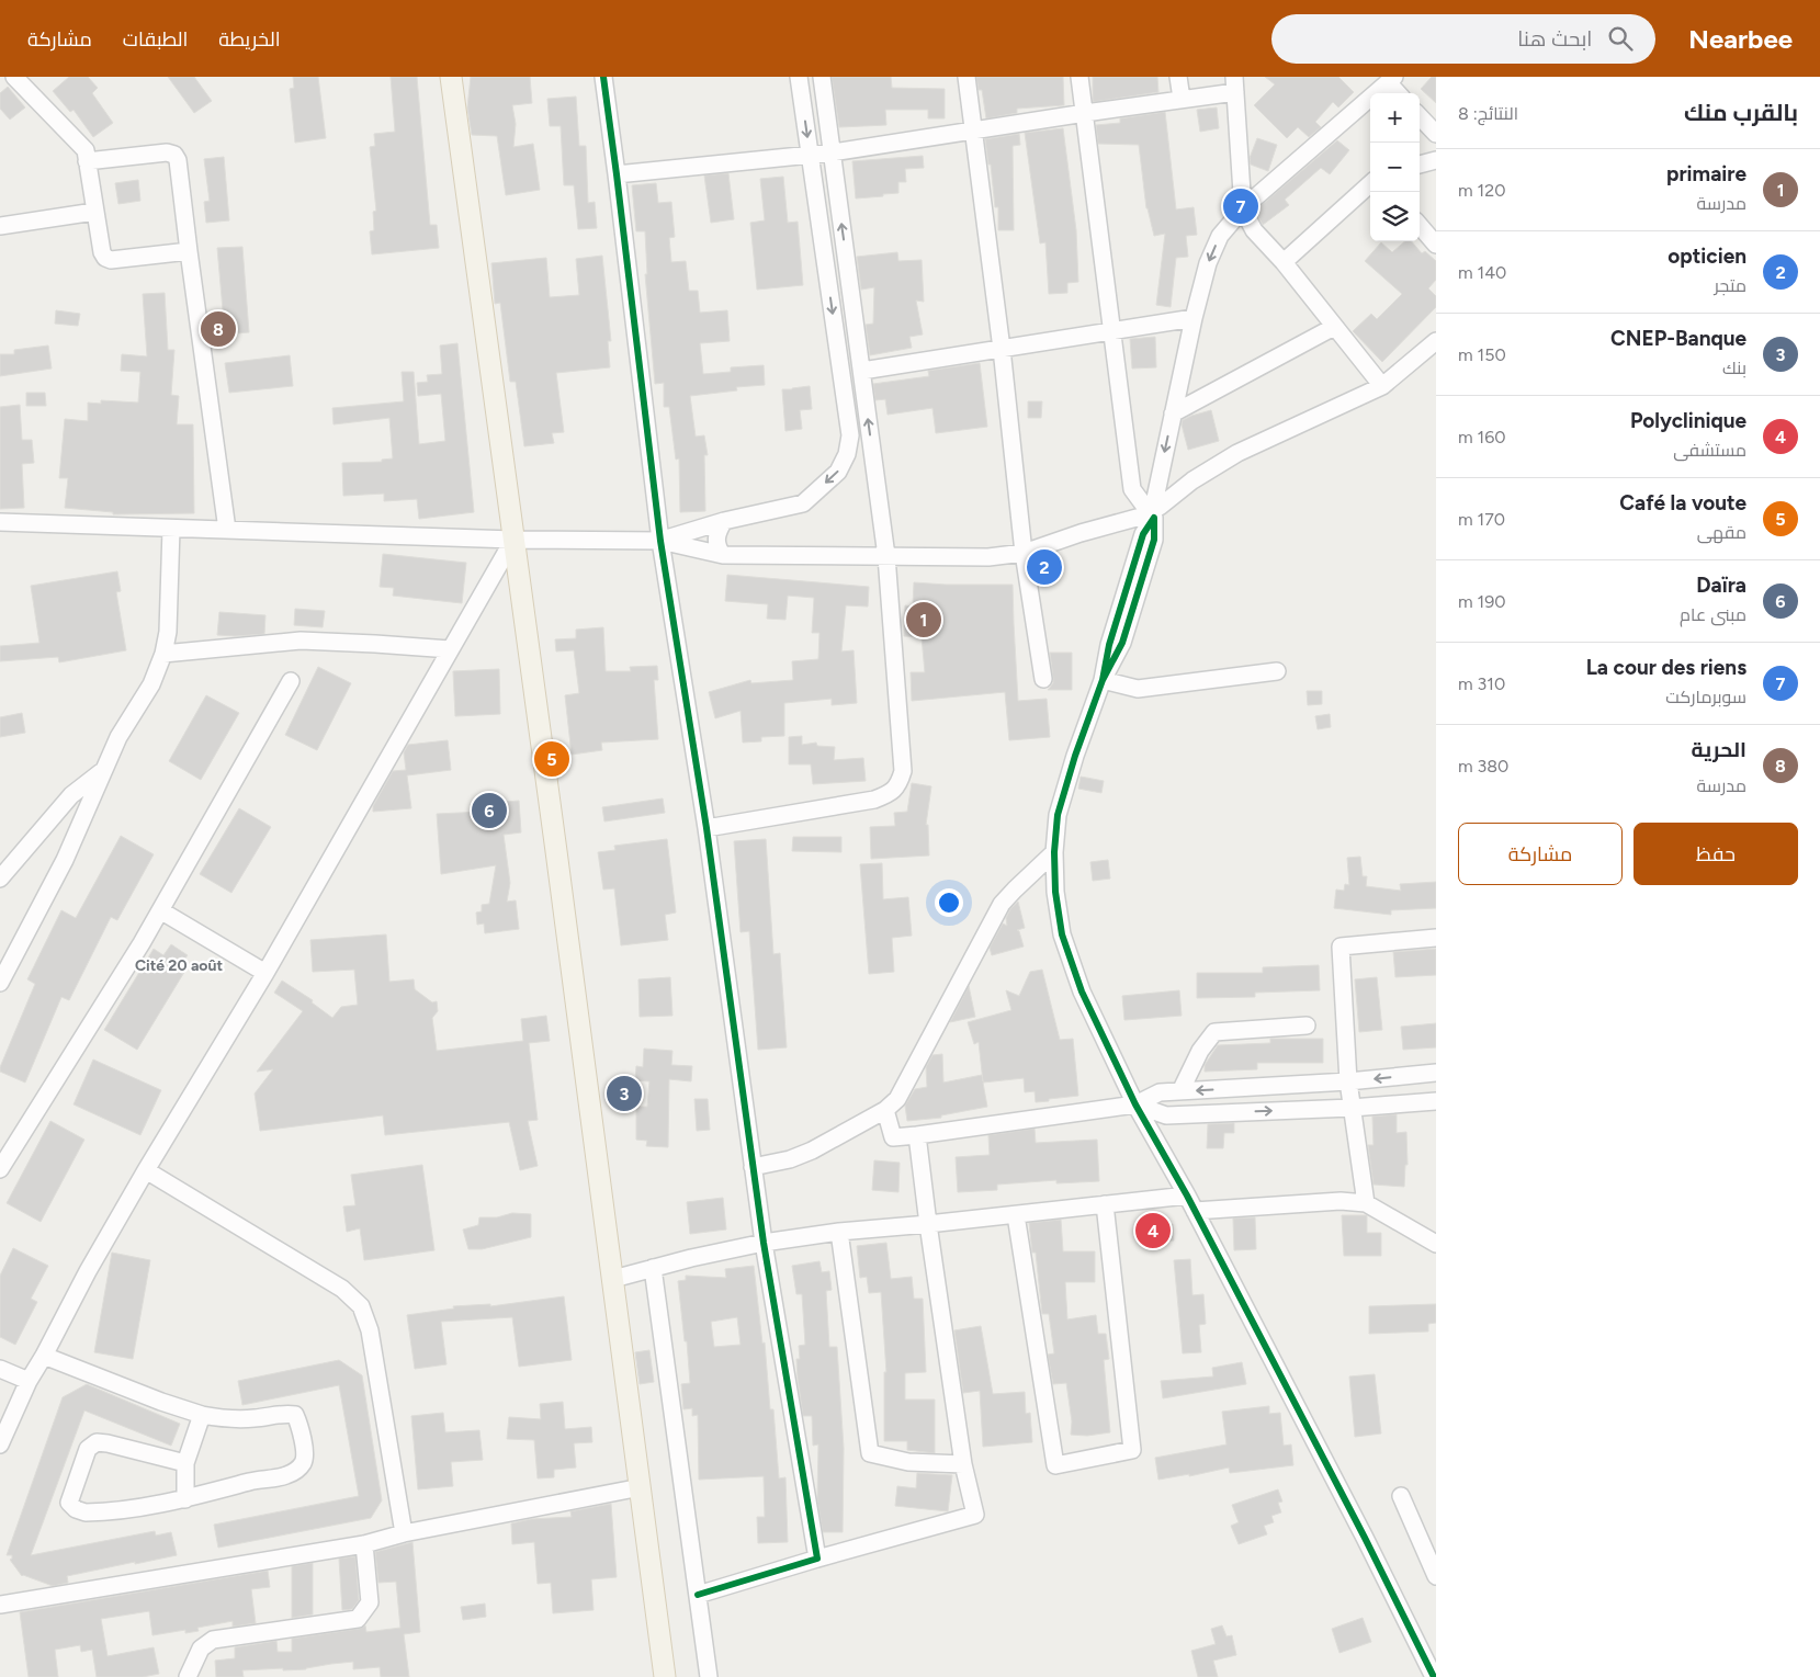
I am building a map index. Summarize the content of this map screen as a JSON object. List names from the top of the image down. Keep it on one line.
{"districts":["Cité 20 août"],"page":{"header":"Nearbee","search":"ابحث هنا","nav":["الخريطة","الطبقات","مشاركة"],"heading":["بالقرب منك","النتائج: 8"],"map_buttons":["+","−"],"list":[{"mark":"1","name":"primaire","note":"مدرسة","value":"120 m"},{"mark":"2","name":"opticien","note":"متجر","value":"140 m"},{"mark":"3","name":"CNEP-Banque","note":"بنك","value":"150 m"},{"mark":"4","name":"Polyclinique","note":"مستشفى","value":"160 m"},{"mark":"5","name":"Café la voute","note":"مقهى","value":"170 m"},{"mark":"6","name":"Daïra","note":"مبنى عام","value":"190 m"},{"mark":"7","name":"La cour des riens","note":"سوبرماركت","value":"310 m"},{"mark":"8","name":"الحرية","note":"مدرسة","value":"380 m"}],"pins":["7","8","2","1","5","6","3","4"],"buttons":["حفظ","مشاركة"]}}
